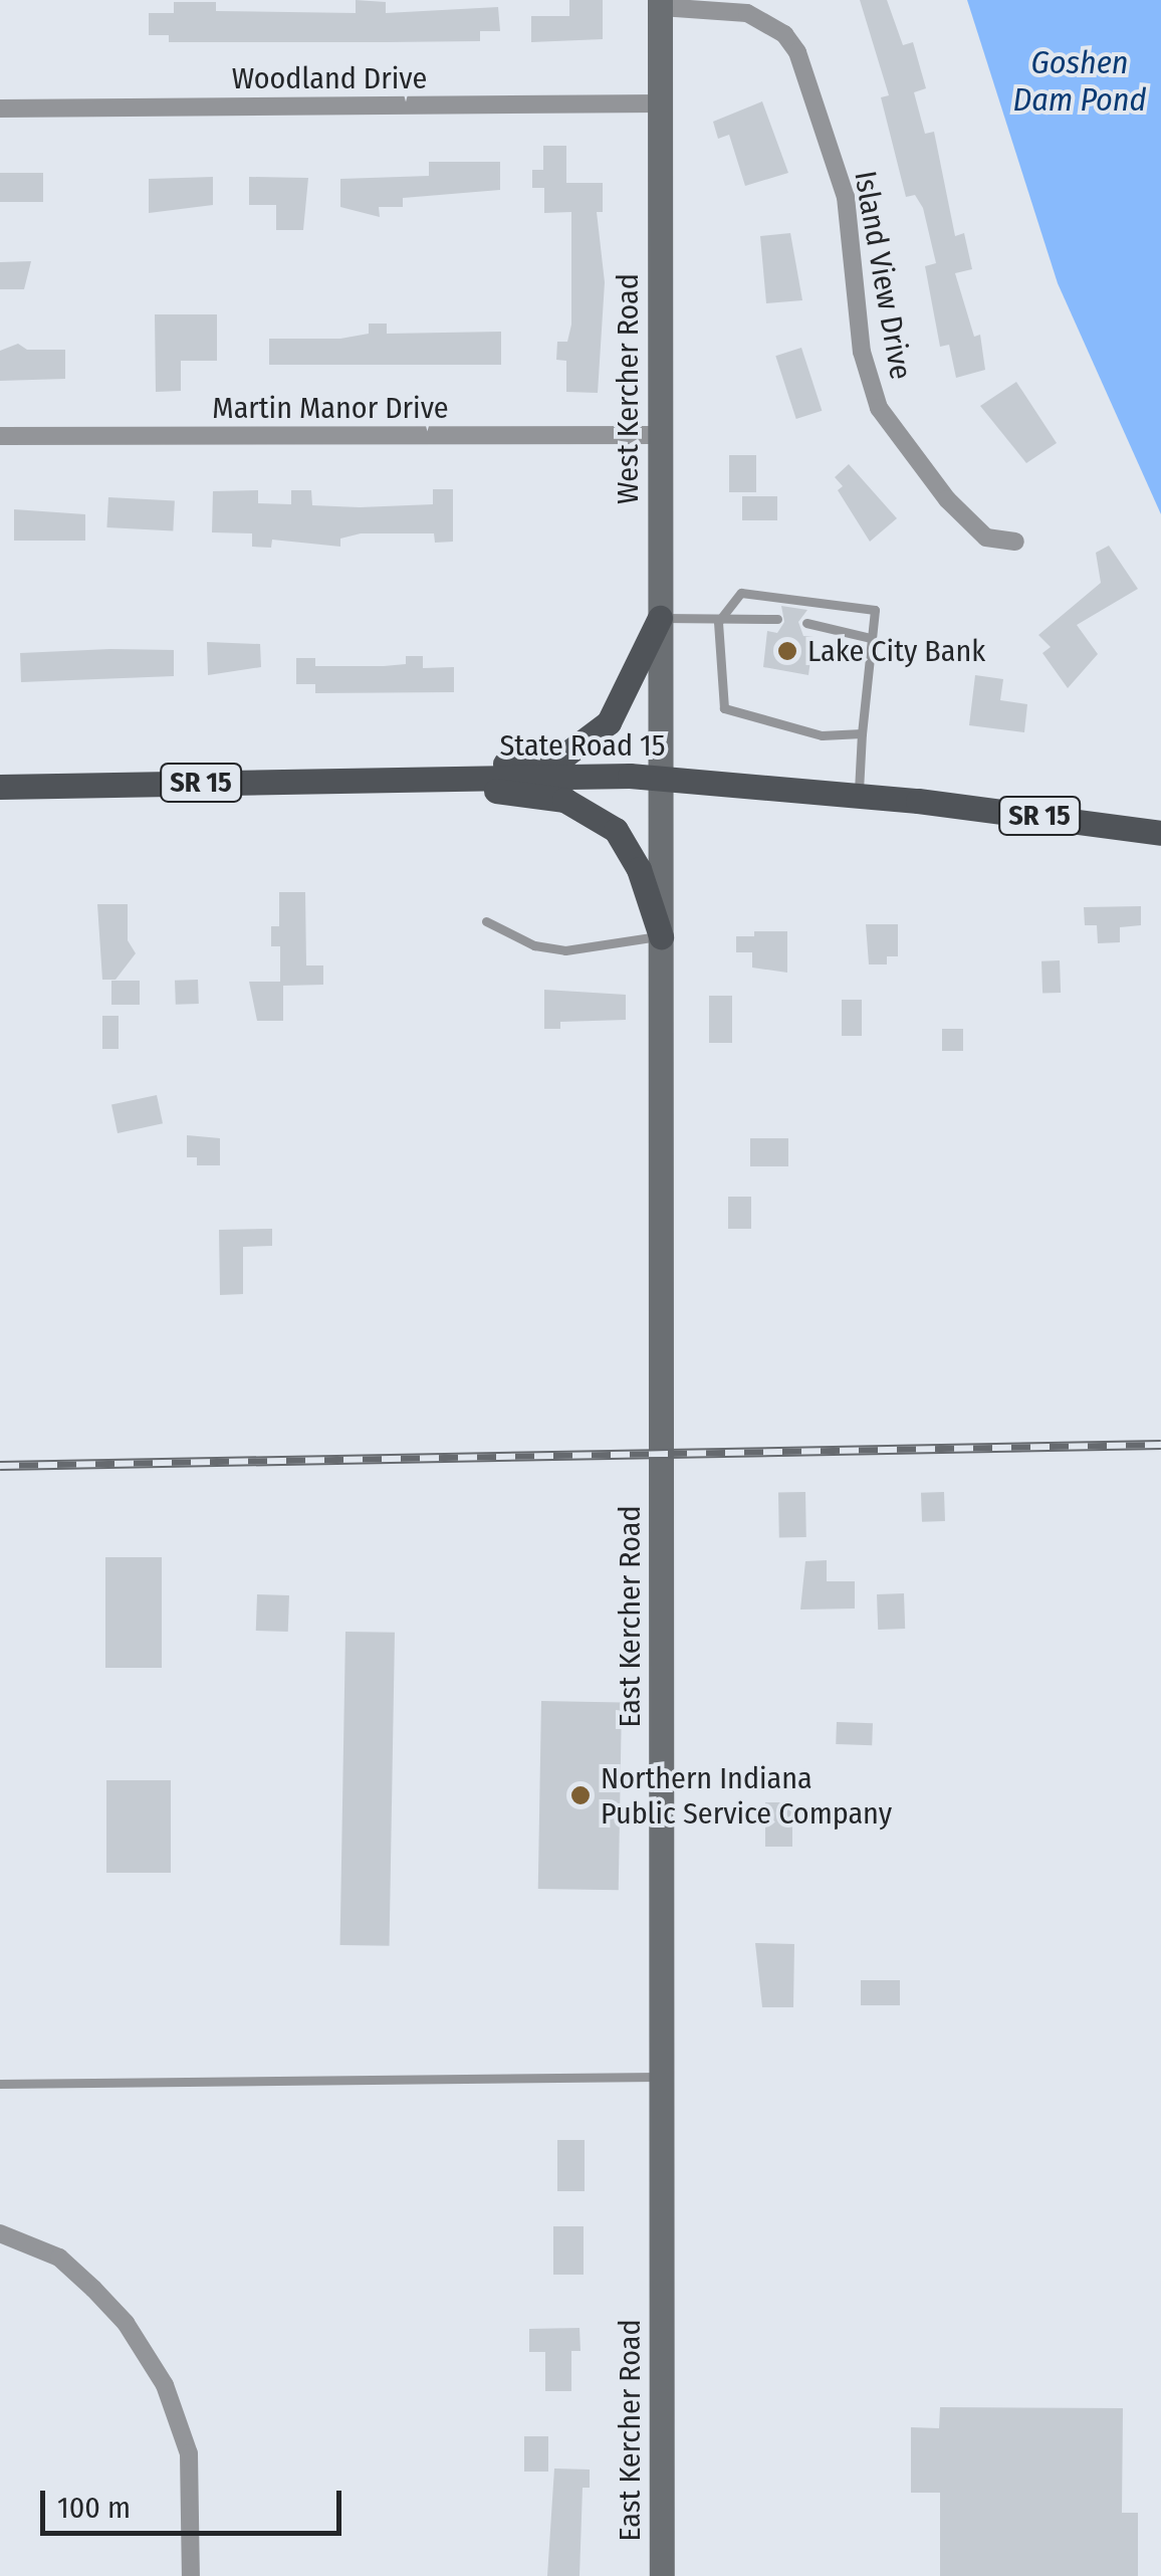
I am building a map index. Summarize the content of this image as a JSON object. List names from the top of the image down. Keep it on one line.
{"streets":{"main road":["West Kercher Road","State Road 15","SR 15","East Kercher Road"],"street":["Woodland Drive","Island View Drive","Martin Manor Drive"]},"crossings":[["Woodland Drive","West Kercher Road"],["Island View Drive","West Kercher Road"],["West Kercher Road","Martin Manor Drive"],["West Kercher Road","State Road 15"],["West Kercher Road","East Kercher Road"],["State Road 15","East Kercher Road"]],"water":["Goshen Dam Pond"],"places":["Lake City Bank","Northern Indiana Public Service Company"],"scale_bar":"100 m"}
